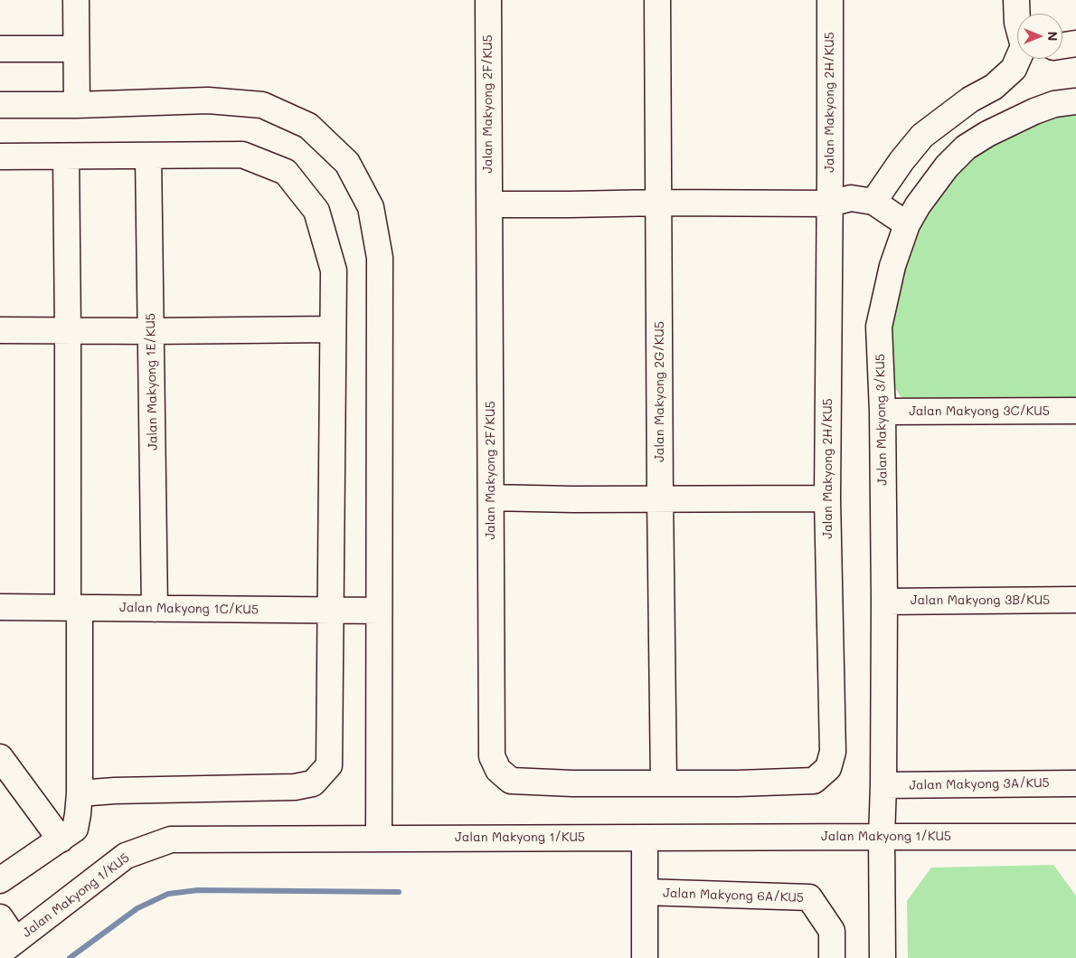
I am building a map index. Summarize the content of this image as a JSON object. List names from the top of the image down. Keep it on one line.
{"streets":{"street":["Jalan Makyong 2H/KU5","Jalan Makyong 2F/KU5","Jalan Makyong 1E/KU5","Jalan Makyong 2G/KU5","Jalan Makyong 3C/KU5","Jalan Makyong 3/KU5","Jalan Makyong 3B/KU5","Jalan Makyong 1C/KU5","Jalan Makyong 3A/KU5","Jalan Makyong 1/KU5","Jalan Makyong 6A/KU5"]},"crossings":[["Jalan Makyong 2H/KU5","Jalan Makyong 2F/KU5"],["Jalan Makyong 2H/KU5","Jalan Makyong 2G/KU5"],["Jalan Makyong 2F/KU5","Jalan Makyong 2G/KU5"],["Jalan Makyong 1E/KU5","Jalan Makyong 1C/KU5"],["Jalan Makyong 3C/KU5","Jalan Makyong 3/KU5"],["Jalan Makyong 3/KU5","Jalan Makyong 3B/KU5"],["Jalan Makyong 3/KU5","Jalan Makyong 3A/KU5"],["Jalan Makyong 3/KU5","Jalan Makyong 1/KU5"]],"north":"right"}
